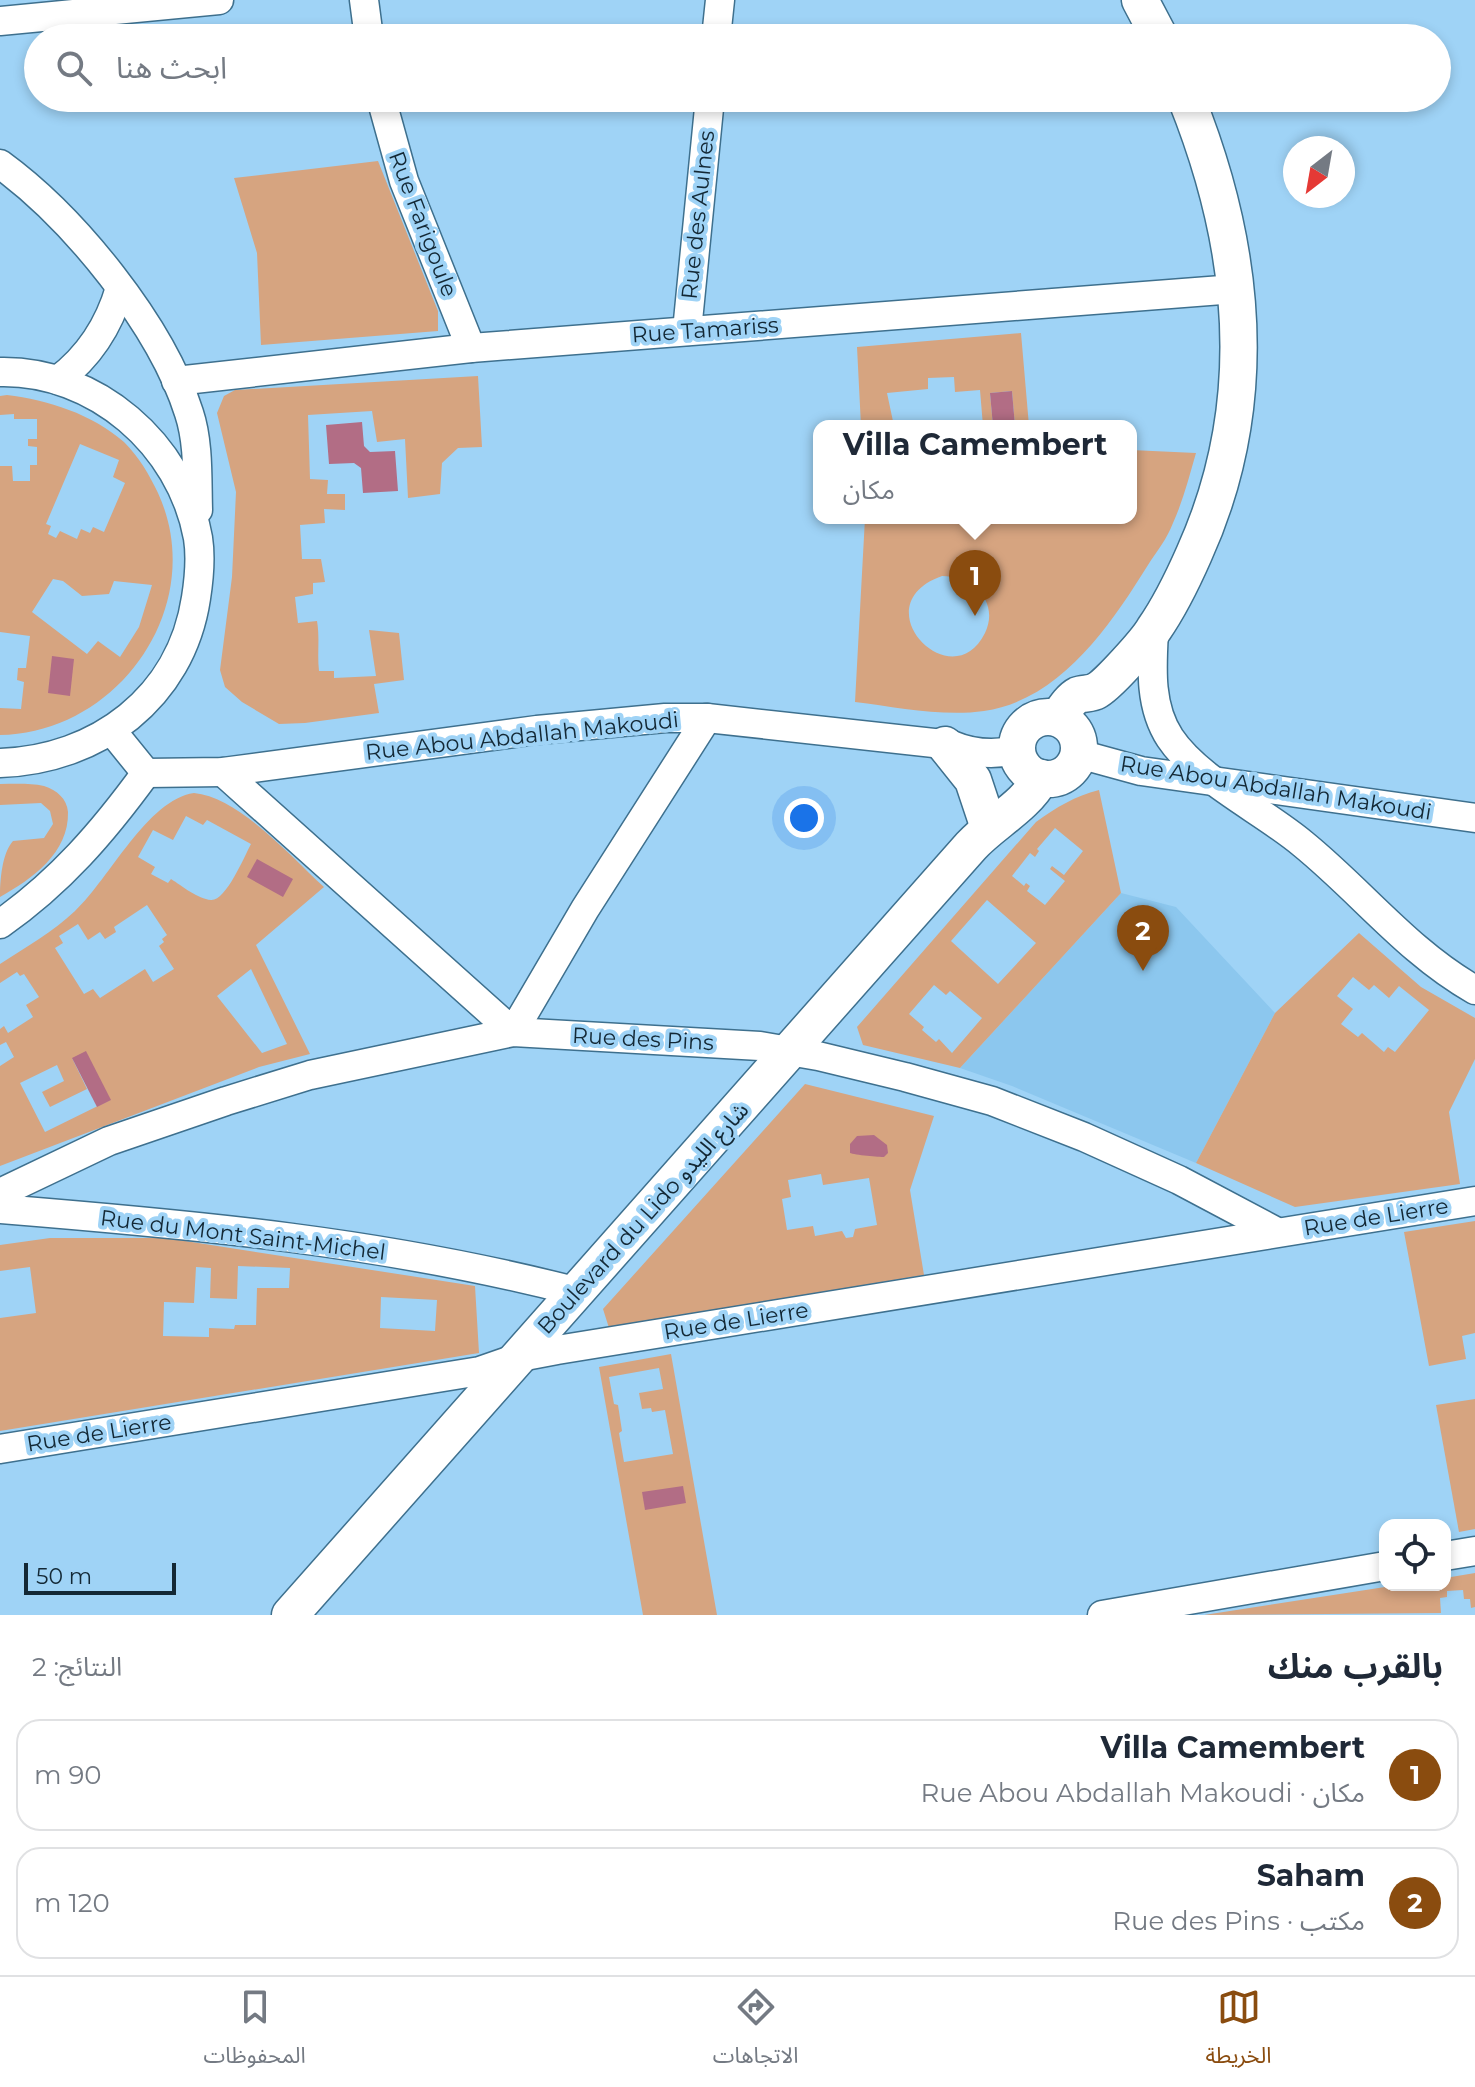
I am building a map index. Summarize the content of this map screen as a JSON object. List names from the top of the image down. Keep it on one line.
{"streets":{"main road":["Boulevard du Lido شارع الليدو"],"street":["Rue des Aulnes","Rue Farigoule","Rue Tamariss","Rue Abou Abdallah Makoudi","Rue des Pins","Rue de Lierre","Rue du Mont Saint-Michel"]},"crossings":[["Rue des Aulnes","Rue Tamariss"],["Rue Farigoule","Rue Tamariss"],["Rue Abou Abdallah Makoudi","Boulevard du Lido شارع الليدو"],["Rue des Pins","Rue de Lierre"],["Rue des Pins","Boulevard du Lido شارع الليدو"],["Rue de Lierre","Boulevard du Lido شارع الليدو"],["Boulevard du Lido شارع الليدو","Rue du Mont Saint-Michel"]],"scale_bar":"50 m","north":"bottom left","page":{"search":"ابحث هنا","popup":["Villa Camembert","مكان"],"pins":["1","2"],"scale":"50 m","heading":["بالقرب منك","النتائج: 2"],"list":[{"mark":"1","name":"Villa Camembert","note":"مكان · Rue Abou Abdallah Makoudi","value":"90 m"},{"mark":"2","name":"Saham","note":"مكتب · Rue des Pins","value":"120 m"}],"nav":["الخريطة","الاتجاهات","المحفوظات"]}}
